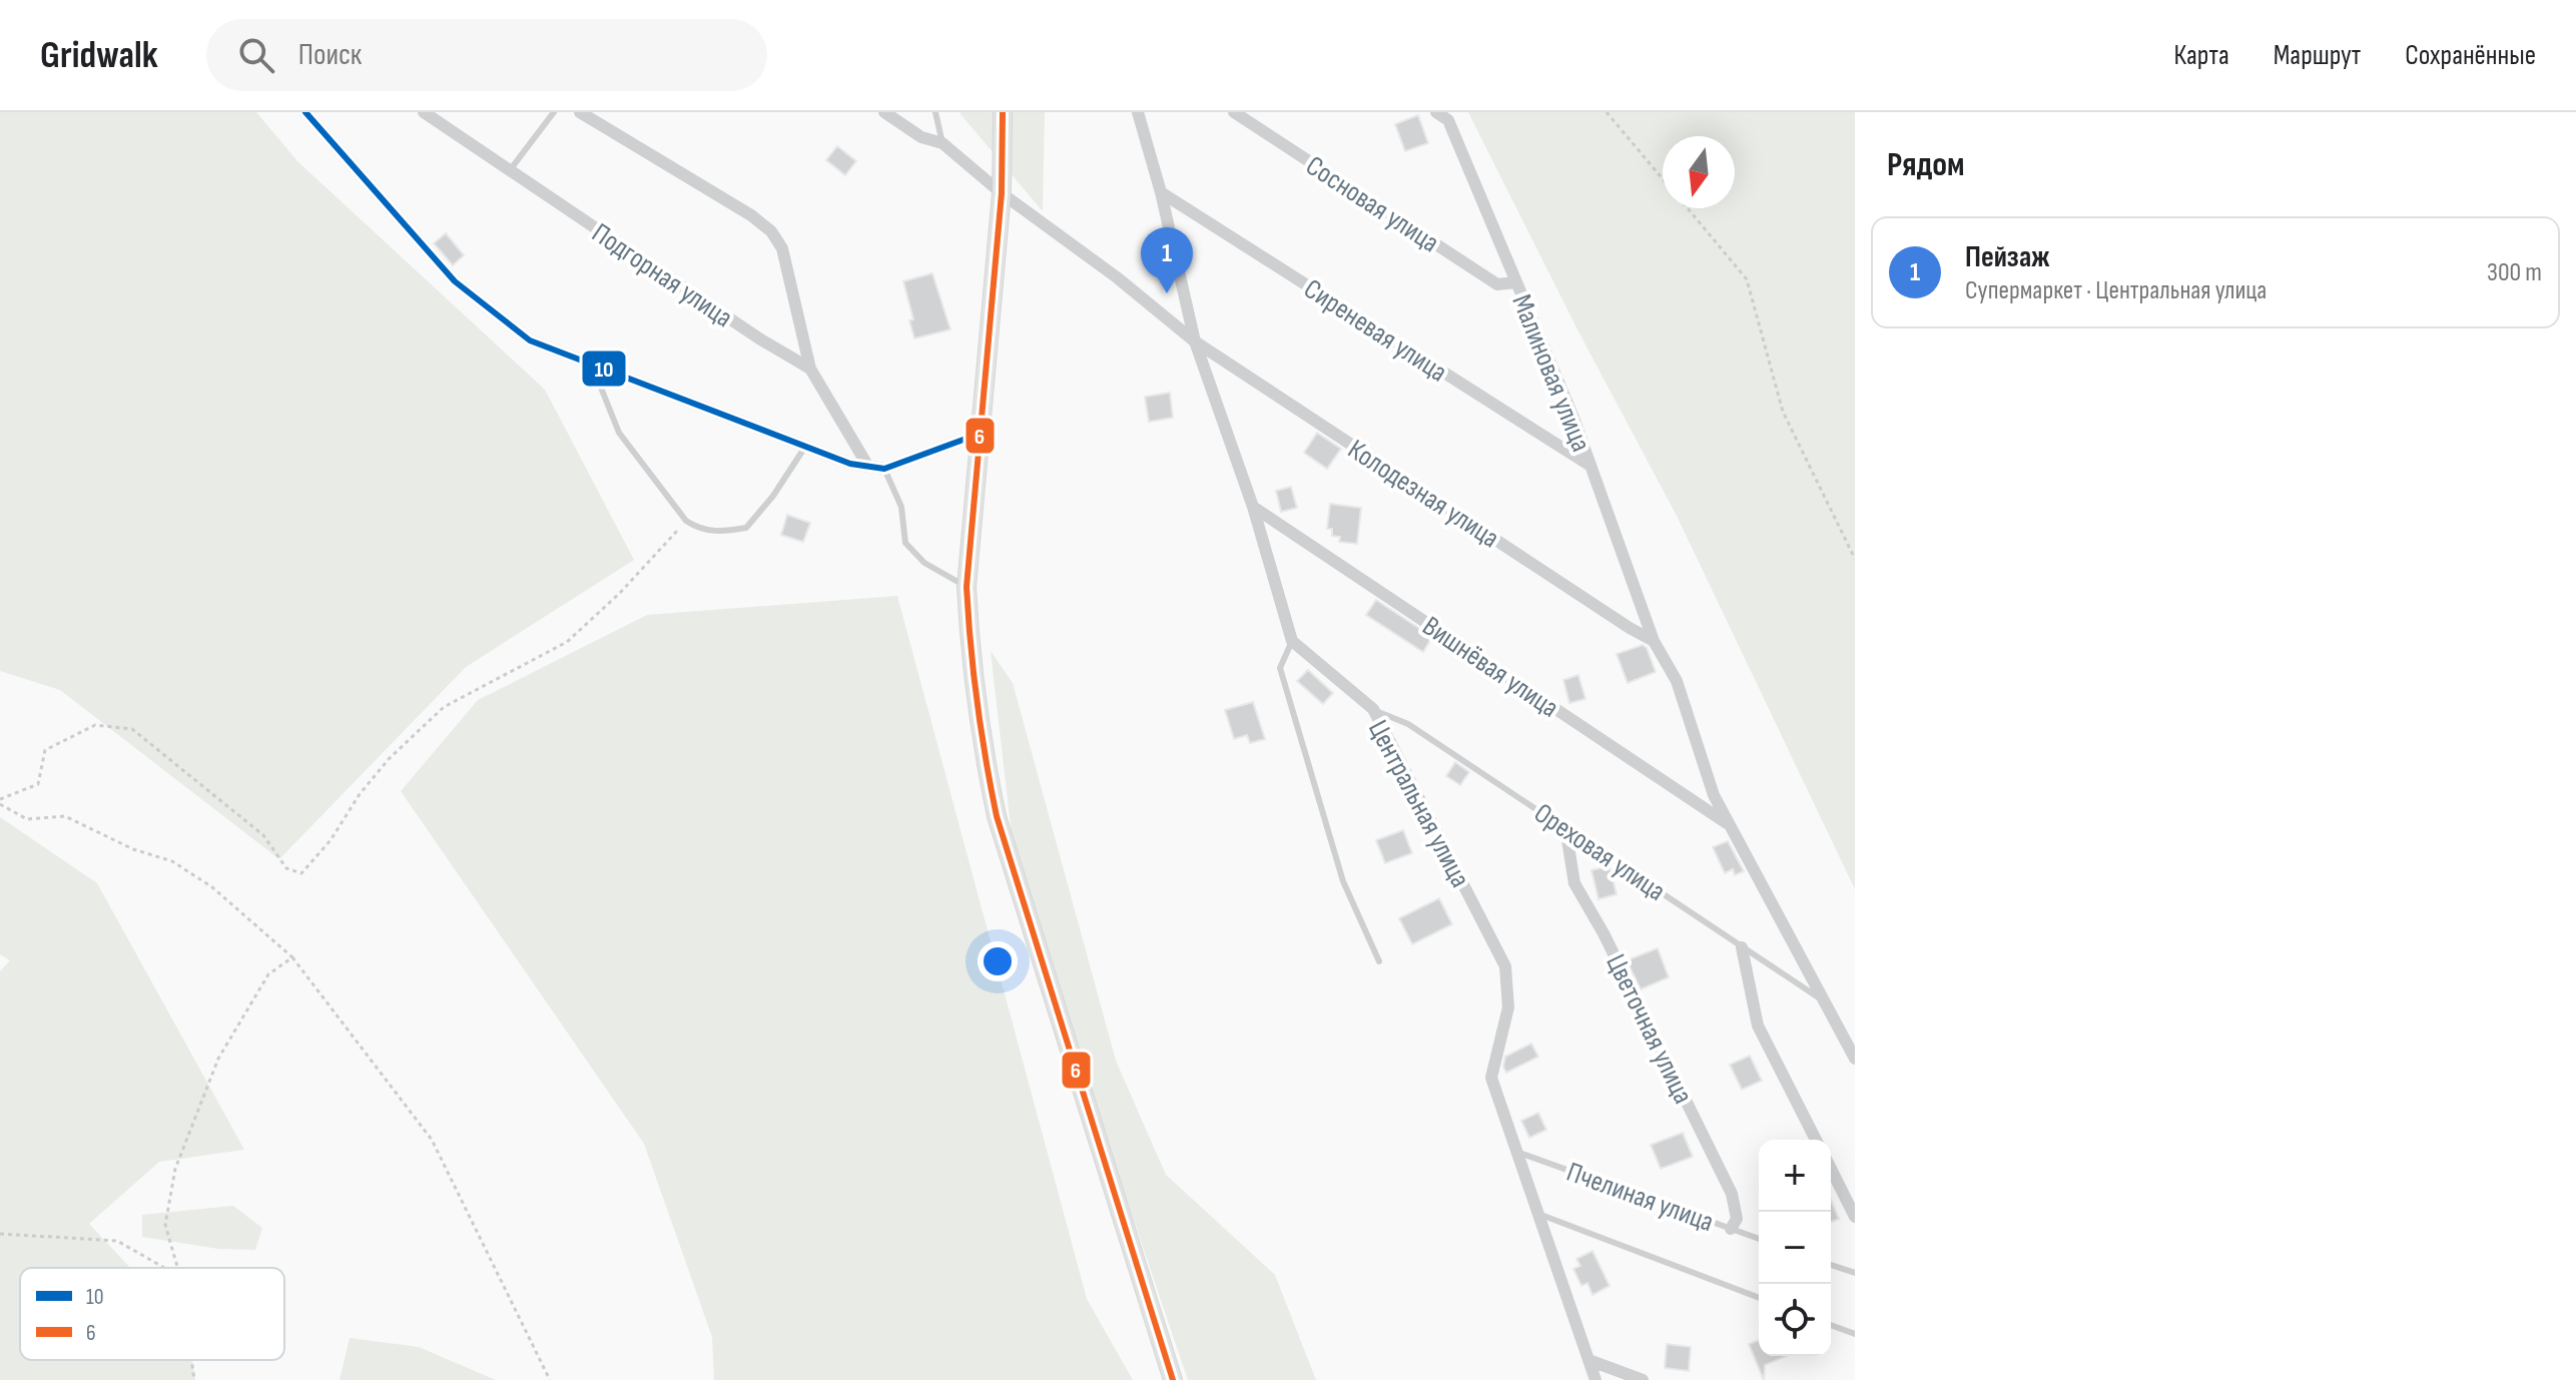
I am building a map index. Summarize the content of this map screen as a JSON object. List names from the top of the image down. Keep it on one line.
{"streets":{"street":["Сосновая улица","Подгорная улица","Сиреневая улица","Малиновая улица","Колодезная улица","Вишнёвая улица","Центральная улица","Цветочная улица"],"lane":["Ореховая улица","Пчелиная улица"]},"crossings":[["Сосновая улица","Малиновая улица"],["Сиреневая улица","Малиновая улица"],["Малиновая улица","Колодезная улица"],["Малиновая улица","Вишнёвая улица"],["Малиновая улица","Ореховая улица"],["Центральная улица","Ореховая улица"],["Центральная улица","Пчелиная улица"],["Ореховая улица","Цветочная улица"],["Цветочная улица","Пчелиная улица"]],"lines":["transit line 10","transit line 6"],"legend":["10","6"],"north":"bottom","page":{"header":"Gridwalk","search":"Поиск","nav":["Карта","Маршрут","Сохранённые"],"heading":"Рядом","list":[{"mark":"1","name":"Пейзаж","note":"Супермаркет · Центральная улица","value":"300 m"}],"pins":"1","map_buttons":["+","−"]}}
